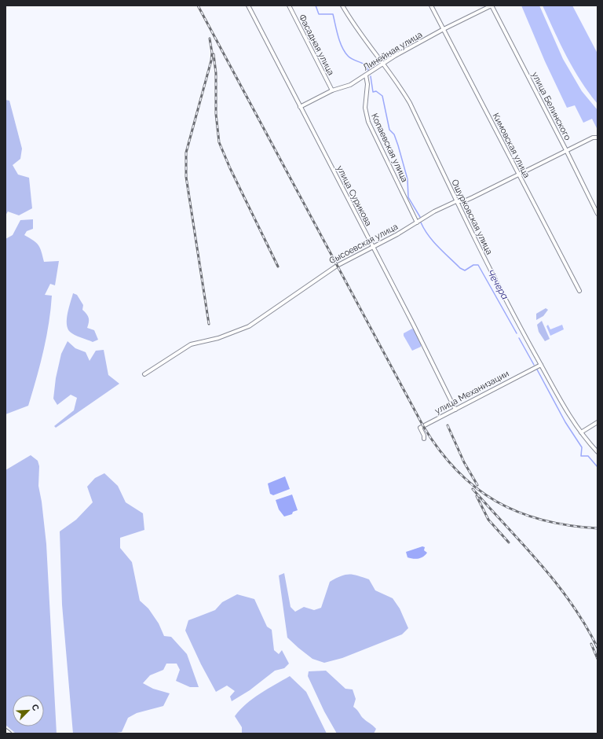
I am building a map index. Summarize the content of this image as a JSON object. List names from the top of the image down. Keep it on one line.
{"streets":{"street":["Фасадная улица","Линейная улица","улица Белинского","Кимовская улица","Копаевская улица","улица Сурикова","Ошурковская улица","Сысоевская улица","улица Механизации"]},"crossings":[["Фасадная улица","Линейная улица"],["Линейная улица","улица Белинского"],["Линейная улица","Кимовская улица"],["Линейная улица","Копаевская улица"],["Линейная улица","улица Сурикова"],["Линейная улица","Ошурковская улица"],["улица Белинского","Сысоевская улица"],["Кимовская улица","Сысоевская улица"],["Копаевская улица","Сысоевская улица"],["улица Сурикова","Сысоевская улица"],["улица Сурикова","улица Механизации"],["Ошурковская улица","Сысоевская улица"],["Ошурковская улица","улица Механизации"]],"water":["Чечера"],"north":"top right"}
